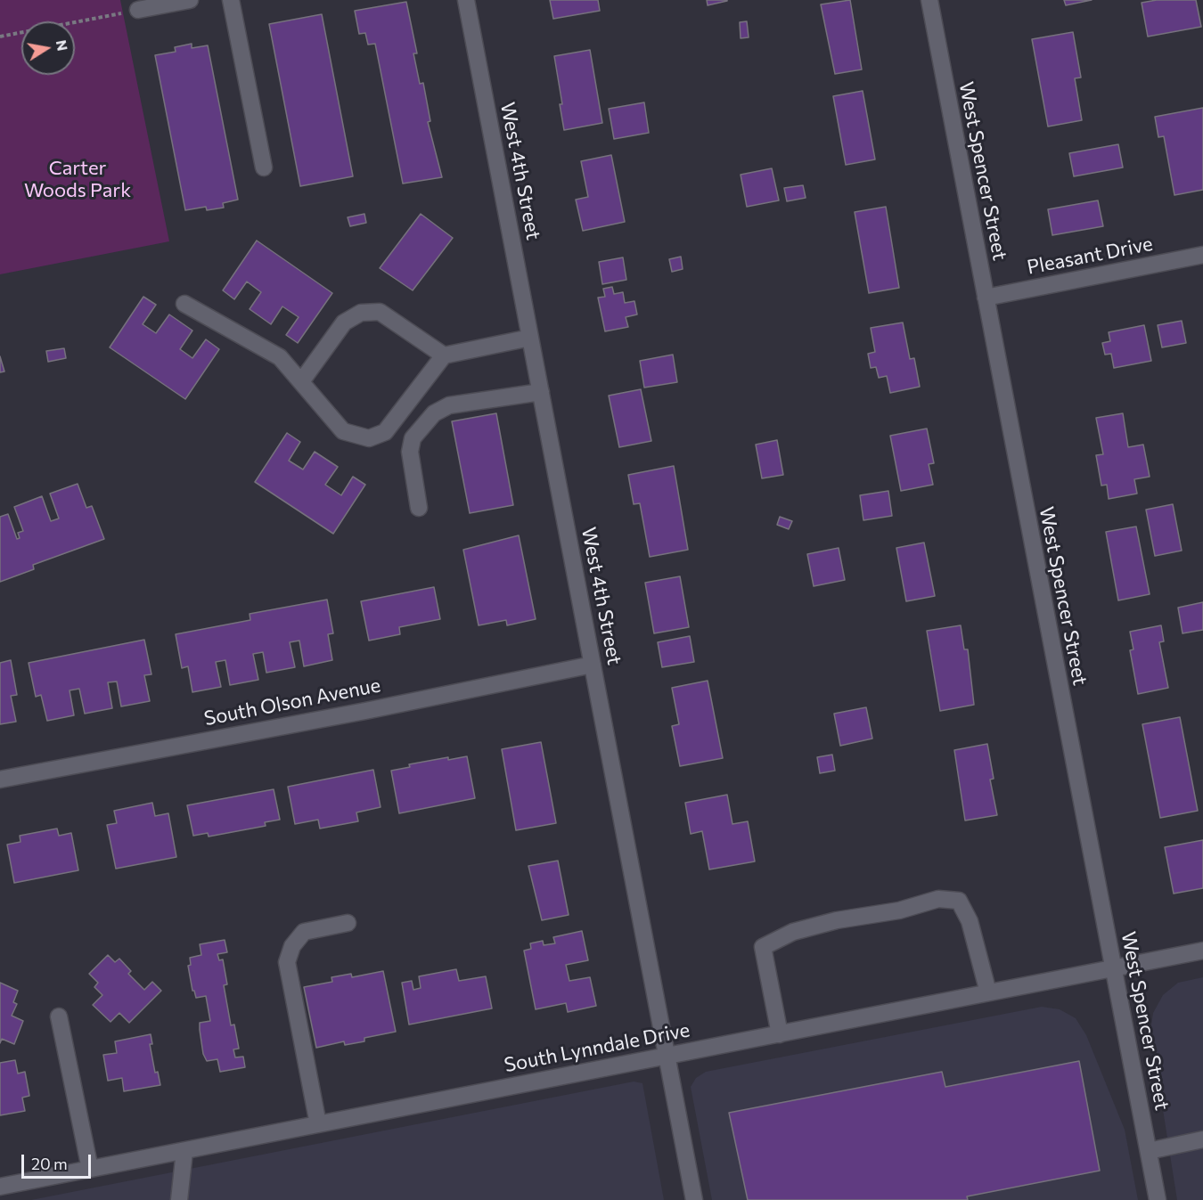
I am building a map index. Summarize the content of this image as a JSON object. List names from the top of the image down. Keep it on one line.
{"streets":{"street":["West 4th Street","West Spencer Street","Pleasant Drive","South Olson Avenue","South Lynndale Drive"]},"crossings":[["West 4th Street","South Olson Avenue"],["West 4th Street","South Lynndale Drive"],["West Spencer Street","Pleasant Drive"],["West Spencer Street","South Lynndale Drive"]],"parks":["Carter Woods Park"],"scale_bar":"20 m","north":"right"}
